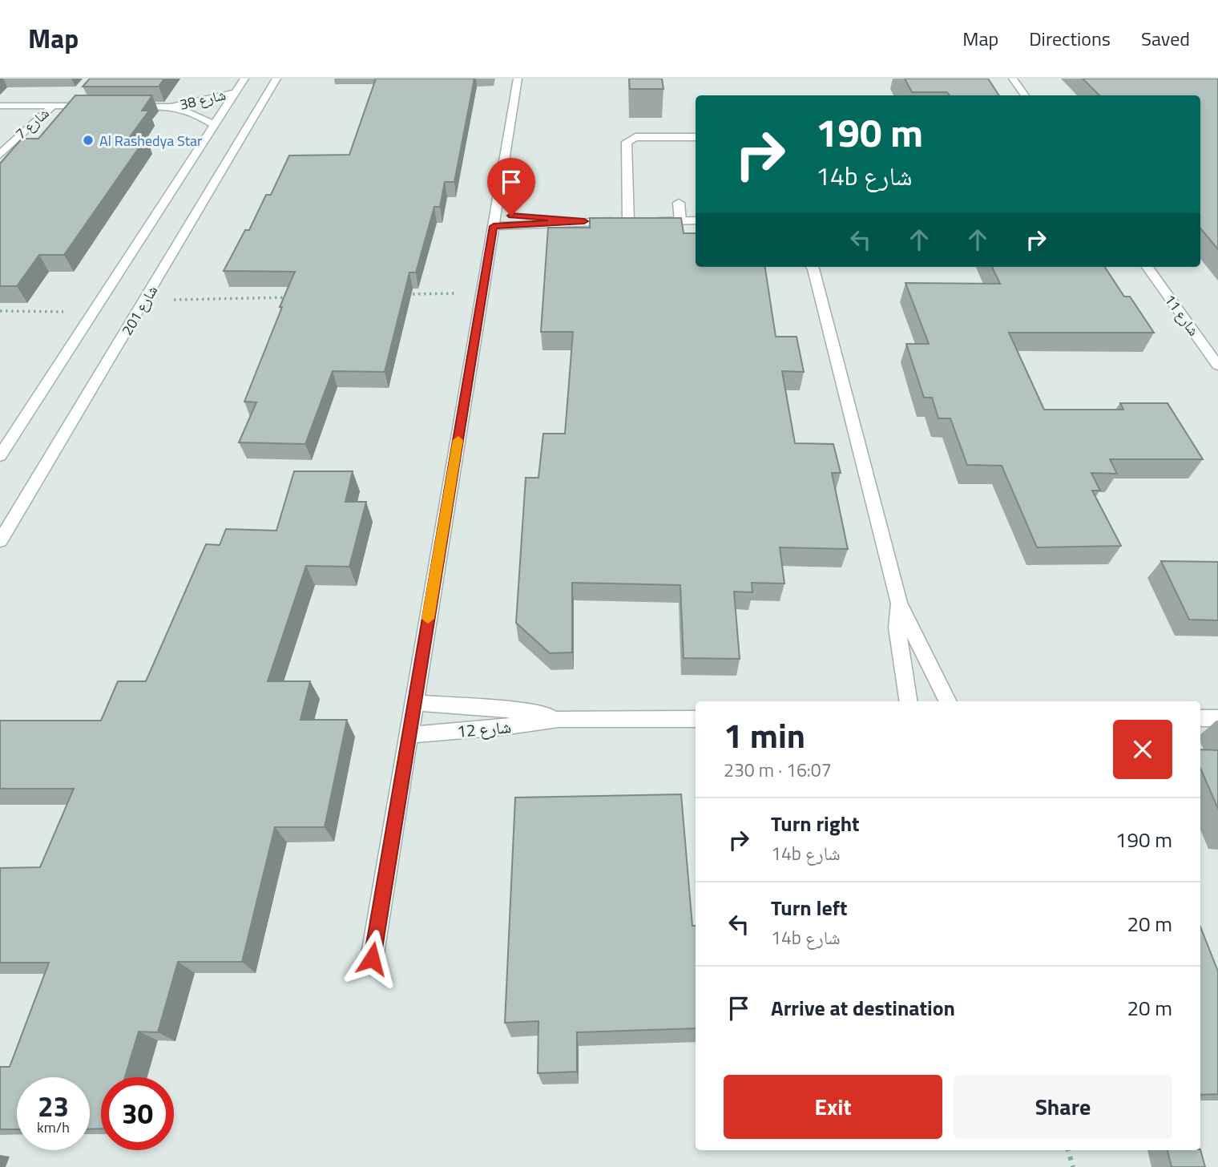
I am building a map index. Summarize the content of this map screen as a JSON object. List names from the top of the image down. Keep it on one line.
{"streets":{"street":["شارع 38","شارع 7","شارع 201","شارع 11","شارع 12"]},"places":["Al Rashedya Star"],"page":{"header":"Map","nav":["Map","Directions","Saved"],"turn":["190 m","14b شارع"],"heading":["1 min","230 m · 16:07"],"list":[{"name":"Turn right","note":"14b شارع","value":"190 m"},{"name":"Turn left","note":"14b شارع","value":"20 m"},{"name":"Arrive at destination","value":"20 m"}],"buttons":["Exit","Share"],"speed":"23 km/h","limit":"30"}}
